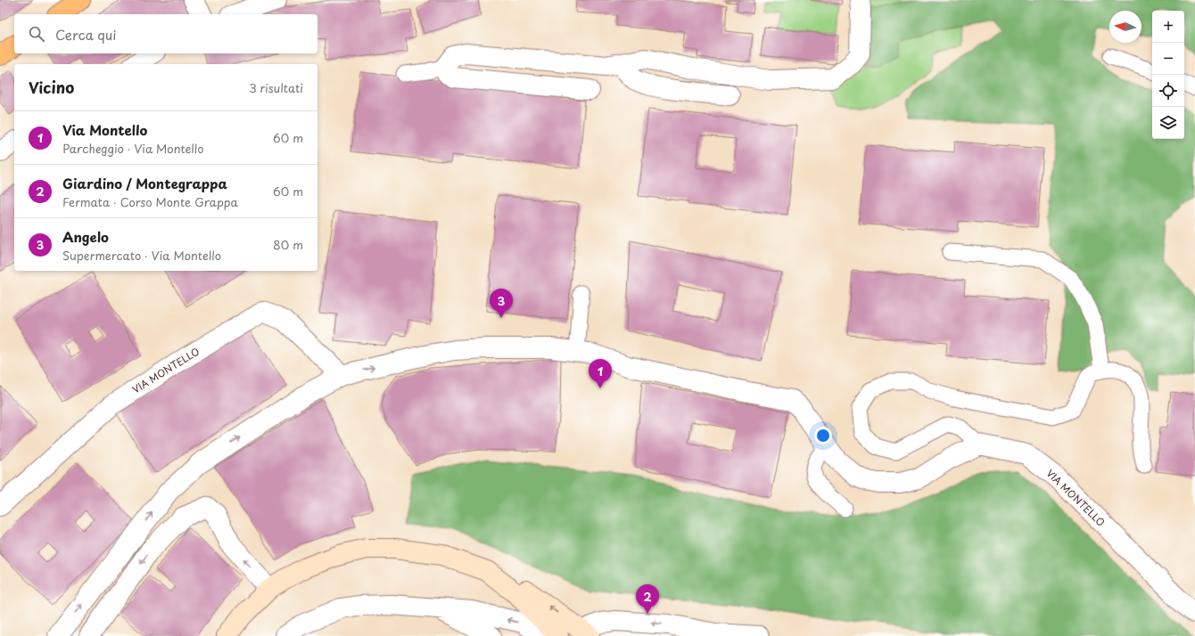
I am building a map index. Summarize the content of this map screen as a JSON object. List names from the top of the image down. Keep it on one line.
{"streets":{"street":["VIA MONTELLO"]},"north":"left","page":{"map_buttons":["+","−"],"search":"Cerca qui","heading":["Vicino","3 risultati"],"list":[{"mark":"1","name":"Via Montello","note":"Parcheggio · Via Montello","value":"60 m"},{"mark":"2","name":"Giardino / Montegrappa","note":"Fermata · Corso Monte Grappa","value":"60 m"},{"mark":"3","name":"Angelo","note":"Supermercato · Via Montello","value":"80 m"}],"pins":["3","1","2"]}}
